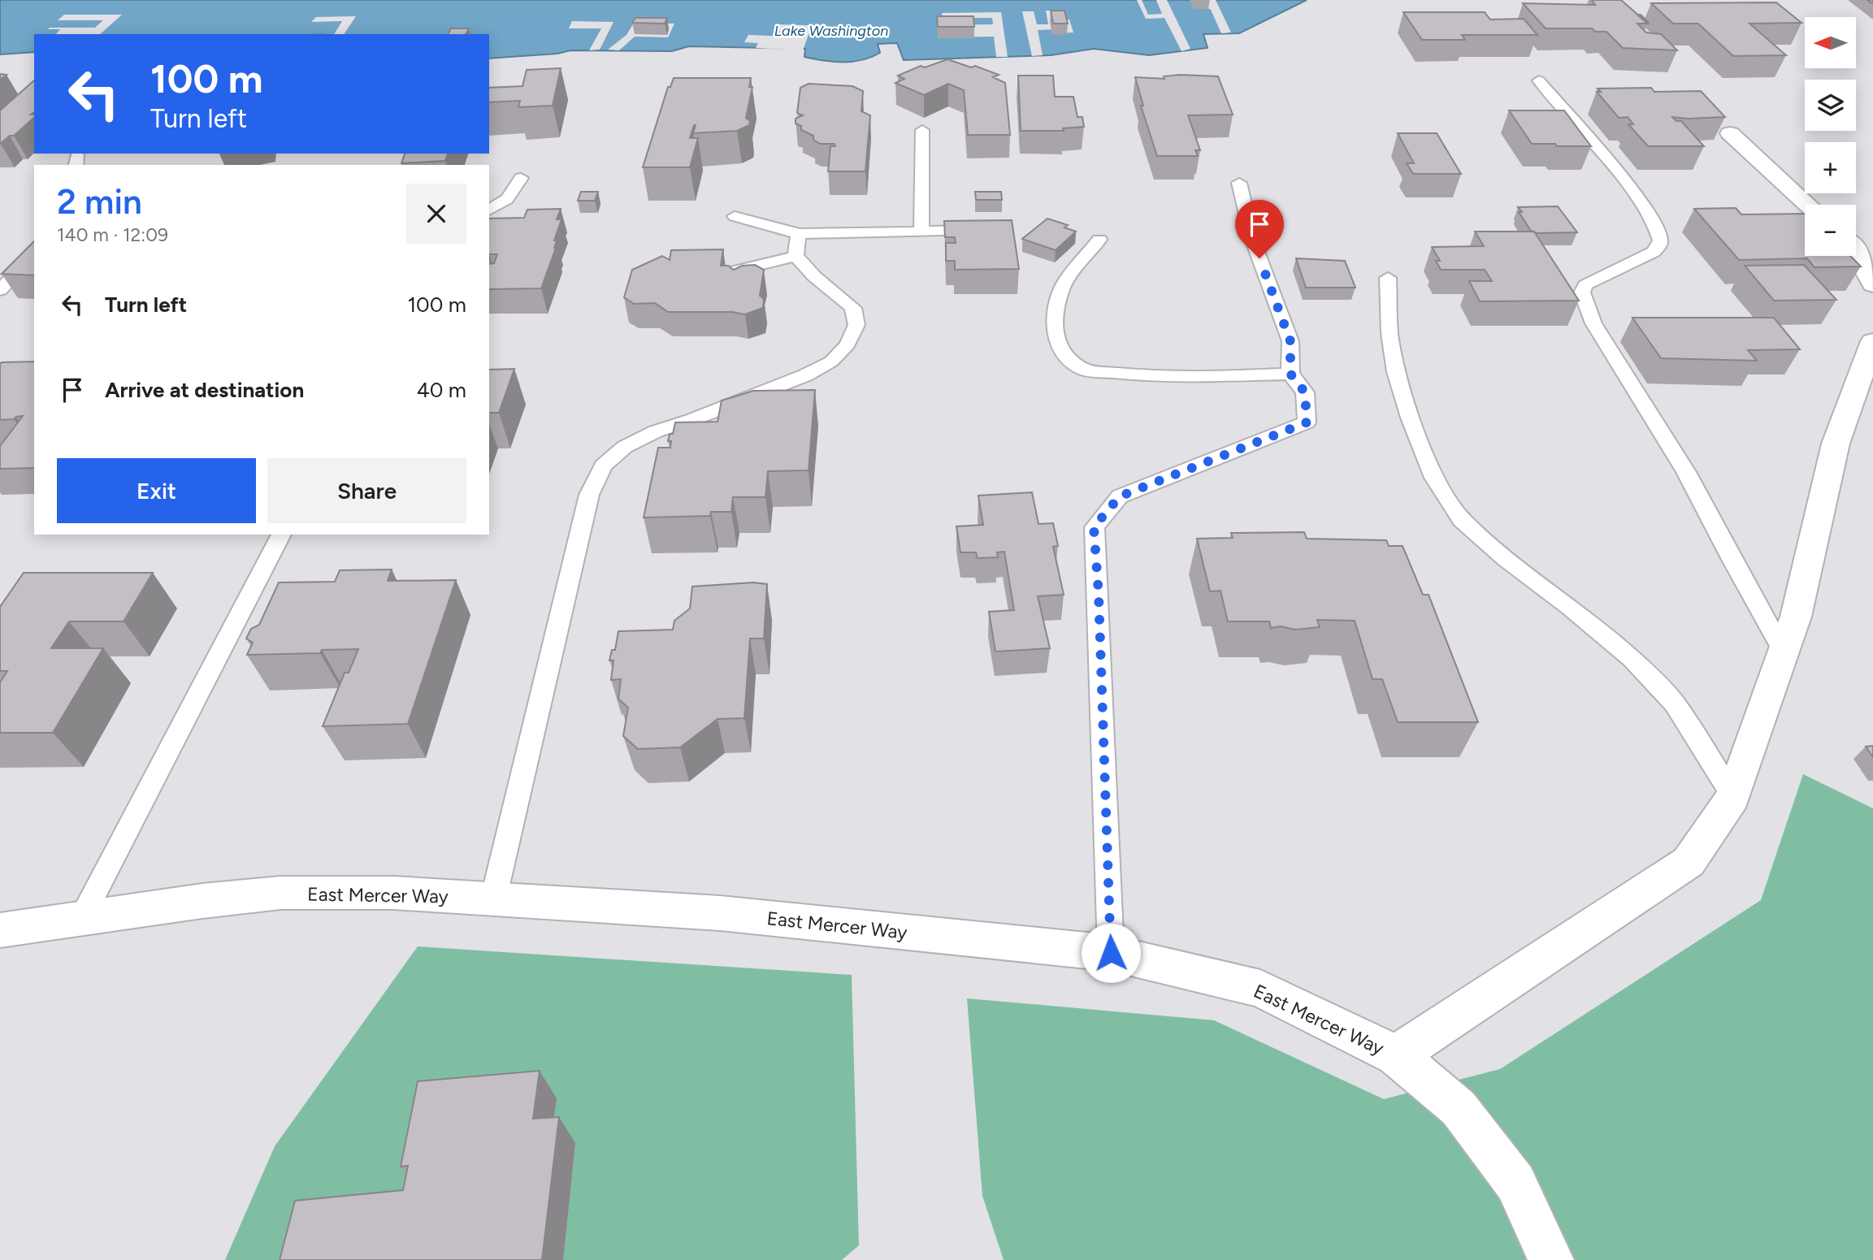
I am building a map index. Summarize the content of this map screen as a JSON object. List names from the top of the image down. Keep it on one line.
{"streets":{"street":["East Mercer Way"]},"water":["Lake Washington"],"north":"left","page":{"map_buttons":["+","−"],"turn":["100 m","Turn left"],"heading":["2 min","140 m · 12:09"],"list":[{"name":"Turn left","value":"100 m"},{"name":"Arrive at destination","value":"40 m"}],"buttons":["Exit","Share"]}}
